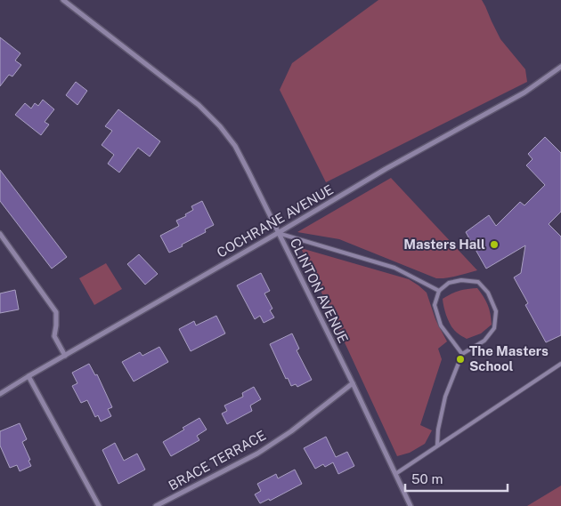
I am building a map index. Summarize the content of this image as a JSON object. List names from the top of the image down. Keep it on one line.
{"streets":{"street":["COCHRANE AVENUE","CLINTON AVENUE","BRACE TERRACE"]},"crossings":[["COCHRANE AVENUE","CLINTON AVENUE"],["CLINTON AVENUE","BRACE TERRACE"]],"places":["Masters Hall","The Masters School"],"scale_bar":"50 m"}
